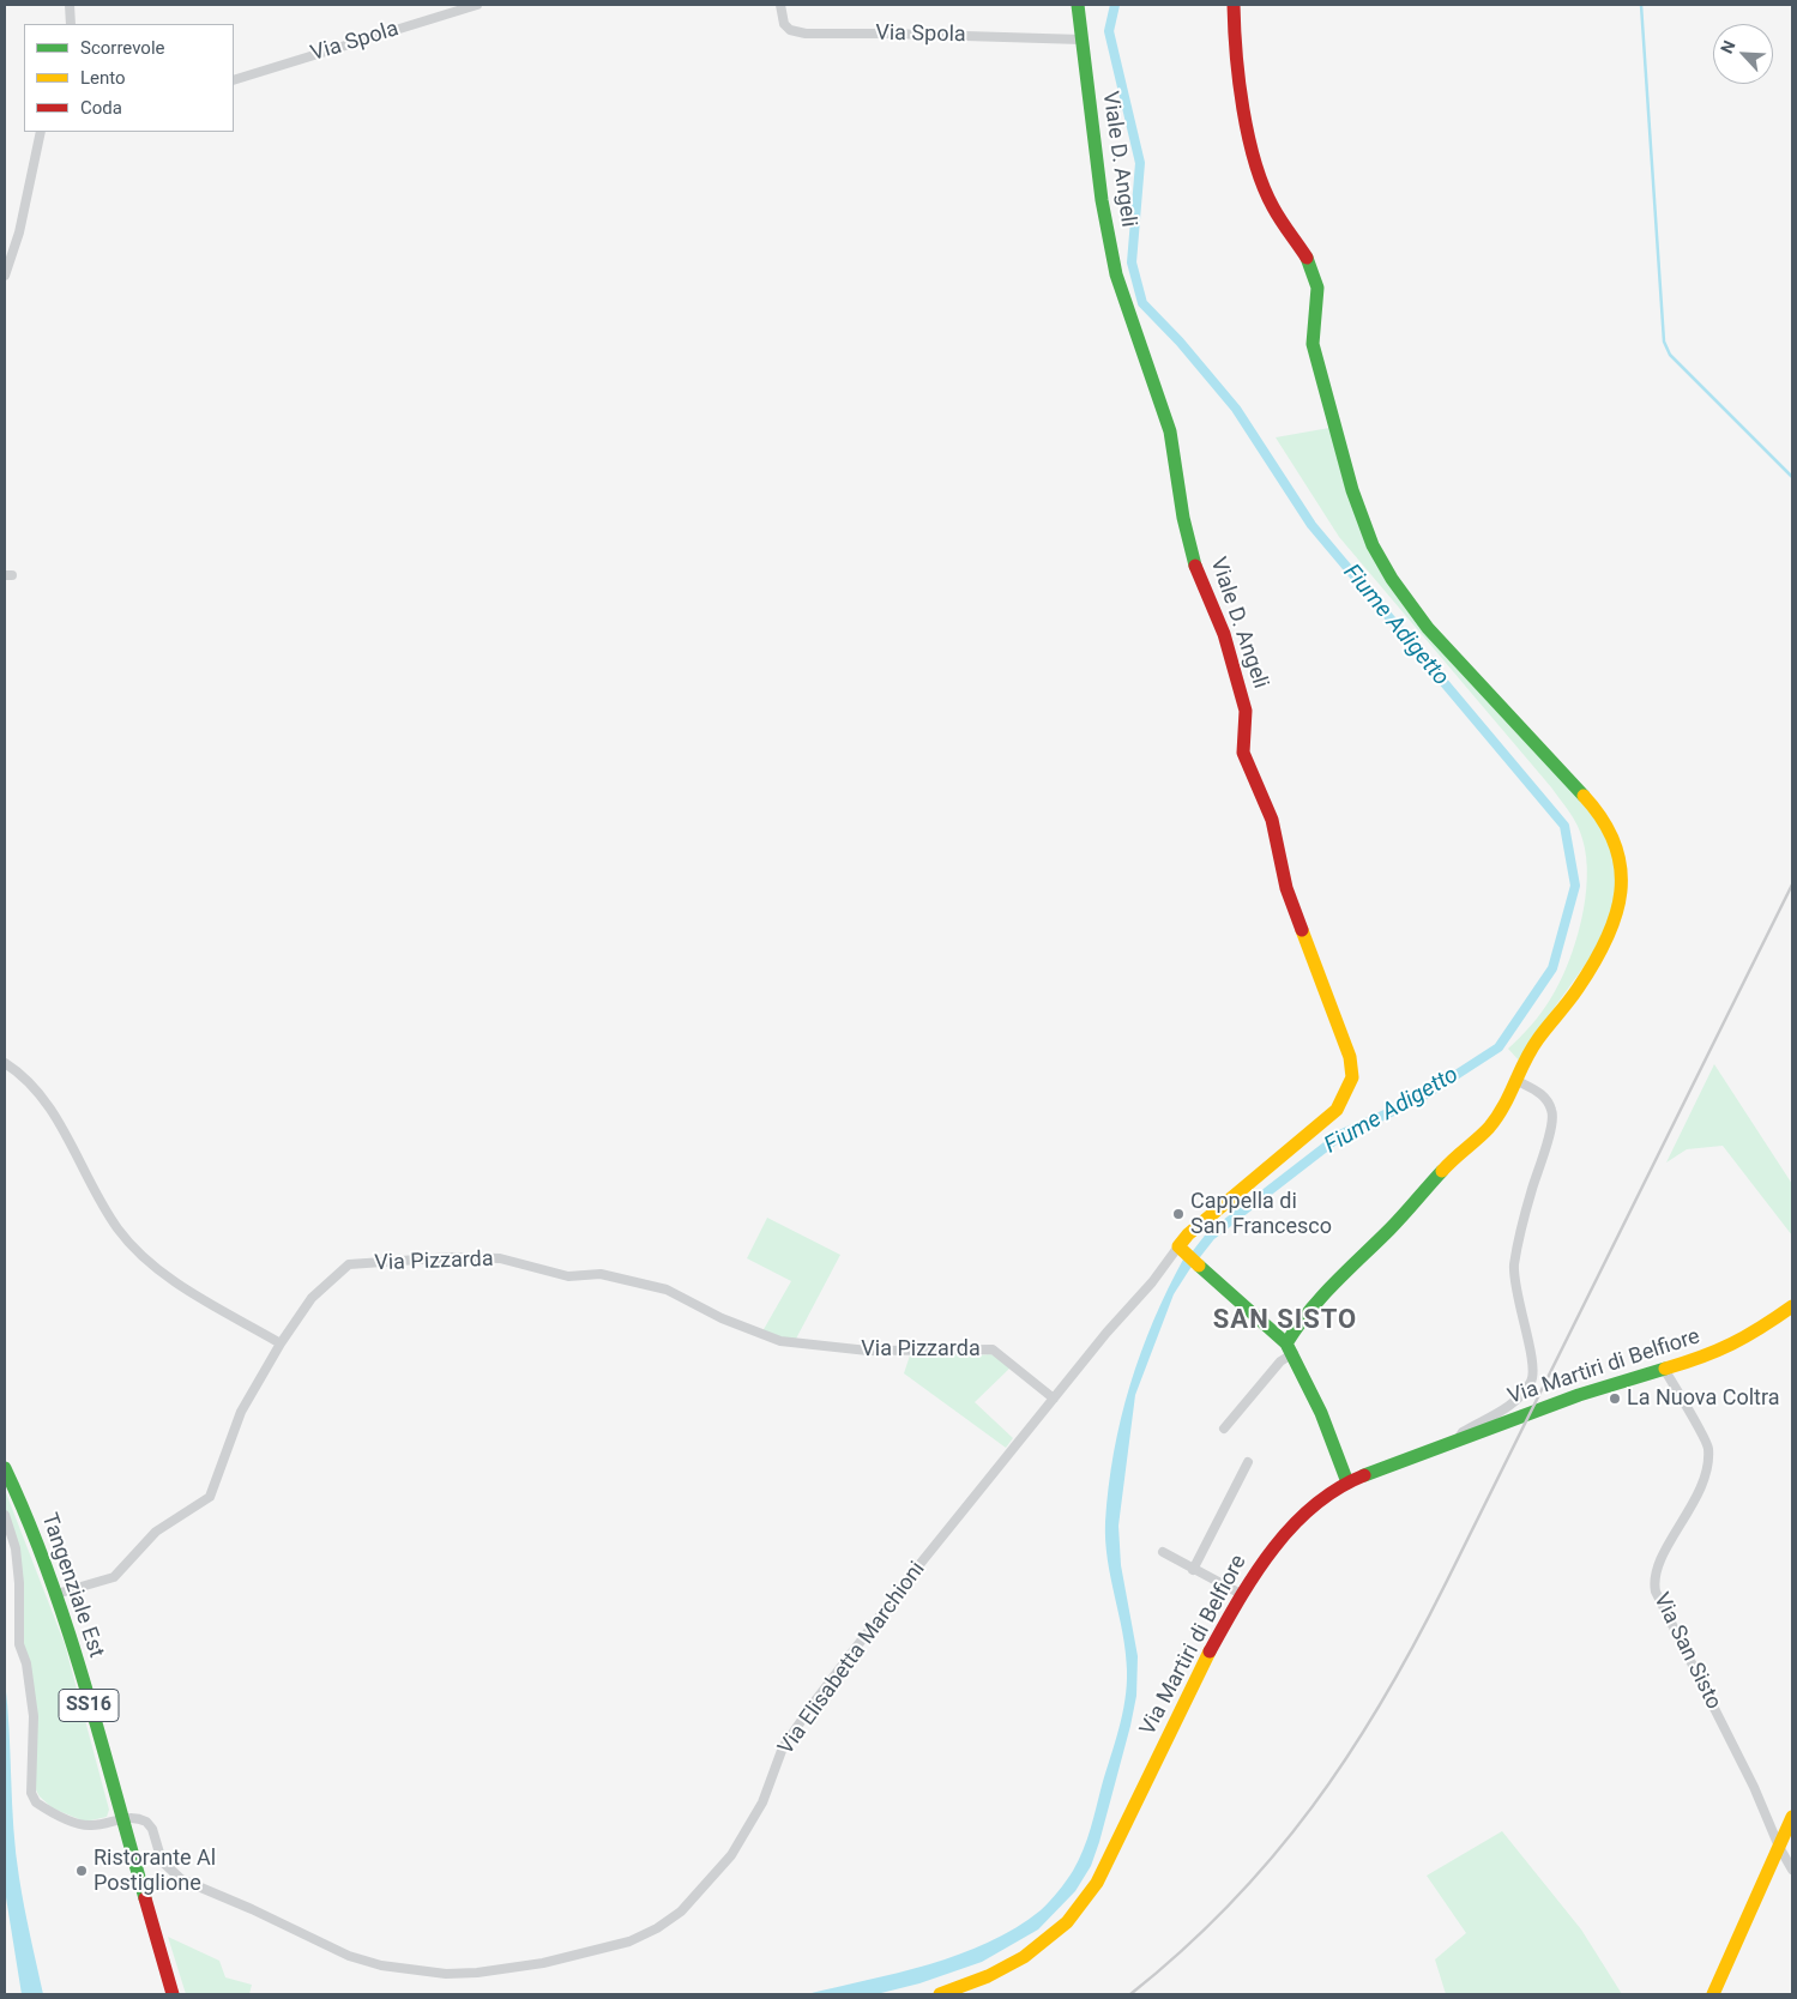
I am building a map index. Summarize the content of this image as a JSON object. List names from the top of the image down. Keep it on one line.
{"streets":{"street":["Via Spola","Viale D. Angeli","Via Pizzarda","Via Martiri di Belfiore","Tangenziale Est","Via San Sisto","Via Elisabetta Marchioni","SS16"]},"crossings":[["Via Spola","Viale D. Angeli"],["Viale D. Angeli","Via Elisabetta Marchioni"],["Via Pizzarda","Tangenziale Est"],["Via Pizzarda","Via Elisabetta Marchioni"],["Via Martiri di Belfiore","Via San Sisto"],["Tangenziale Est","Via Elisabetta Marchioni"]],"districts":["SAN SISTO"],"water":["Fiume Adigetto"],"places":["Cappella di San Francesco","La Nuova Coltra","Ristorante Al Postiglione"],"legend":["Scorrevole","Lento","Coda"],"north":"top left"}
